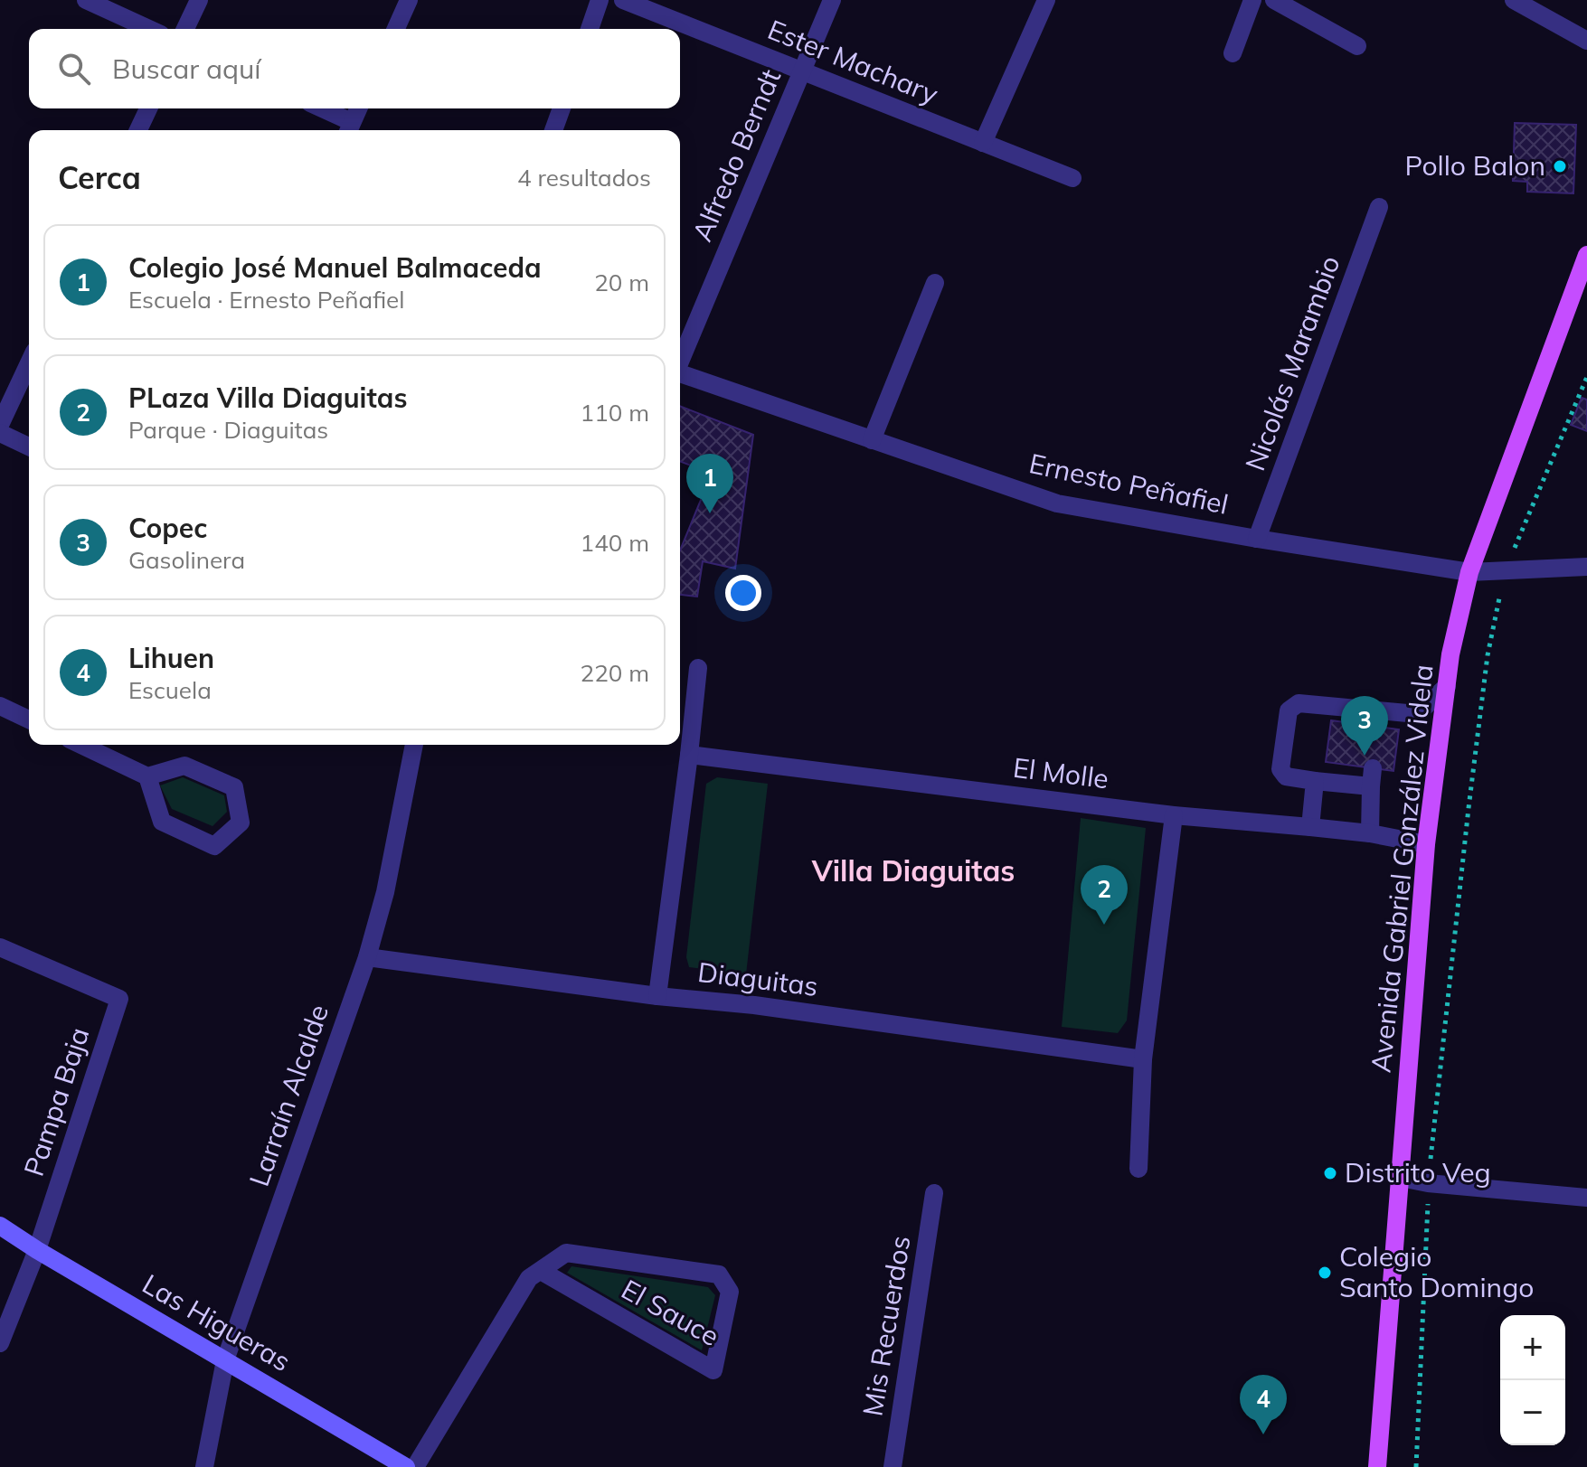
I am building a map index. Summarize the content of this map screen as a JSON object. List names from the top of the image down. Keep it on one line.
{"streets":{"main road":["Avenida Gabriel González Videla","Las Higueras"],"street":["Ester Machary","Alfredo Berndt","Nicolás Marambio","Ernesto Peñafiel","El Molle","Diaguitas","Larraín Alcalde","Pampa Baja","El Sauce","Mis Recuerdos"]},"crossings":[["Ester Machary","Alfredo Berndt"],["Nicolás Marambio","Ernesto Peñafiel"],["Ernesto Peñafiel","Avenida Gabriel González Videla"],["El Molle","Avenida Gabriel González Videla"],["Diaguitas","Larraín Alcalde"],["Larraín Alcalde","Las Higueras"],["Pampa Baja","Las Higueras"]],"districts":["Villa Diaguitas"],"places":["Pollo Balon","Distrito Veg","Colegio Santo Domingo"],"page":{"search":"Buscar aquí","heading":["Cerca","4 resultados"],"list":[{"mark":"1","name":"Colegio José Manuel Balmaceda","note":"Escuela · Ernesto Peñafiel","value":"20 m"},{"mark":"2","name":"PLaza Villa Diaguitas","note":"Parque · Diaguitas","value":"110 m"},{"mark":"3","name":"Copec","note":"Gasolinera","value":"140 m"},{"mark":"4","name":"Lihuen","note":"Escuela","value":"220 m"}],"pins":["1","3","2","4"],"map_buttons":["+","−"]}}
